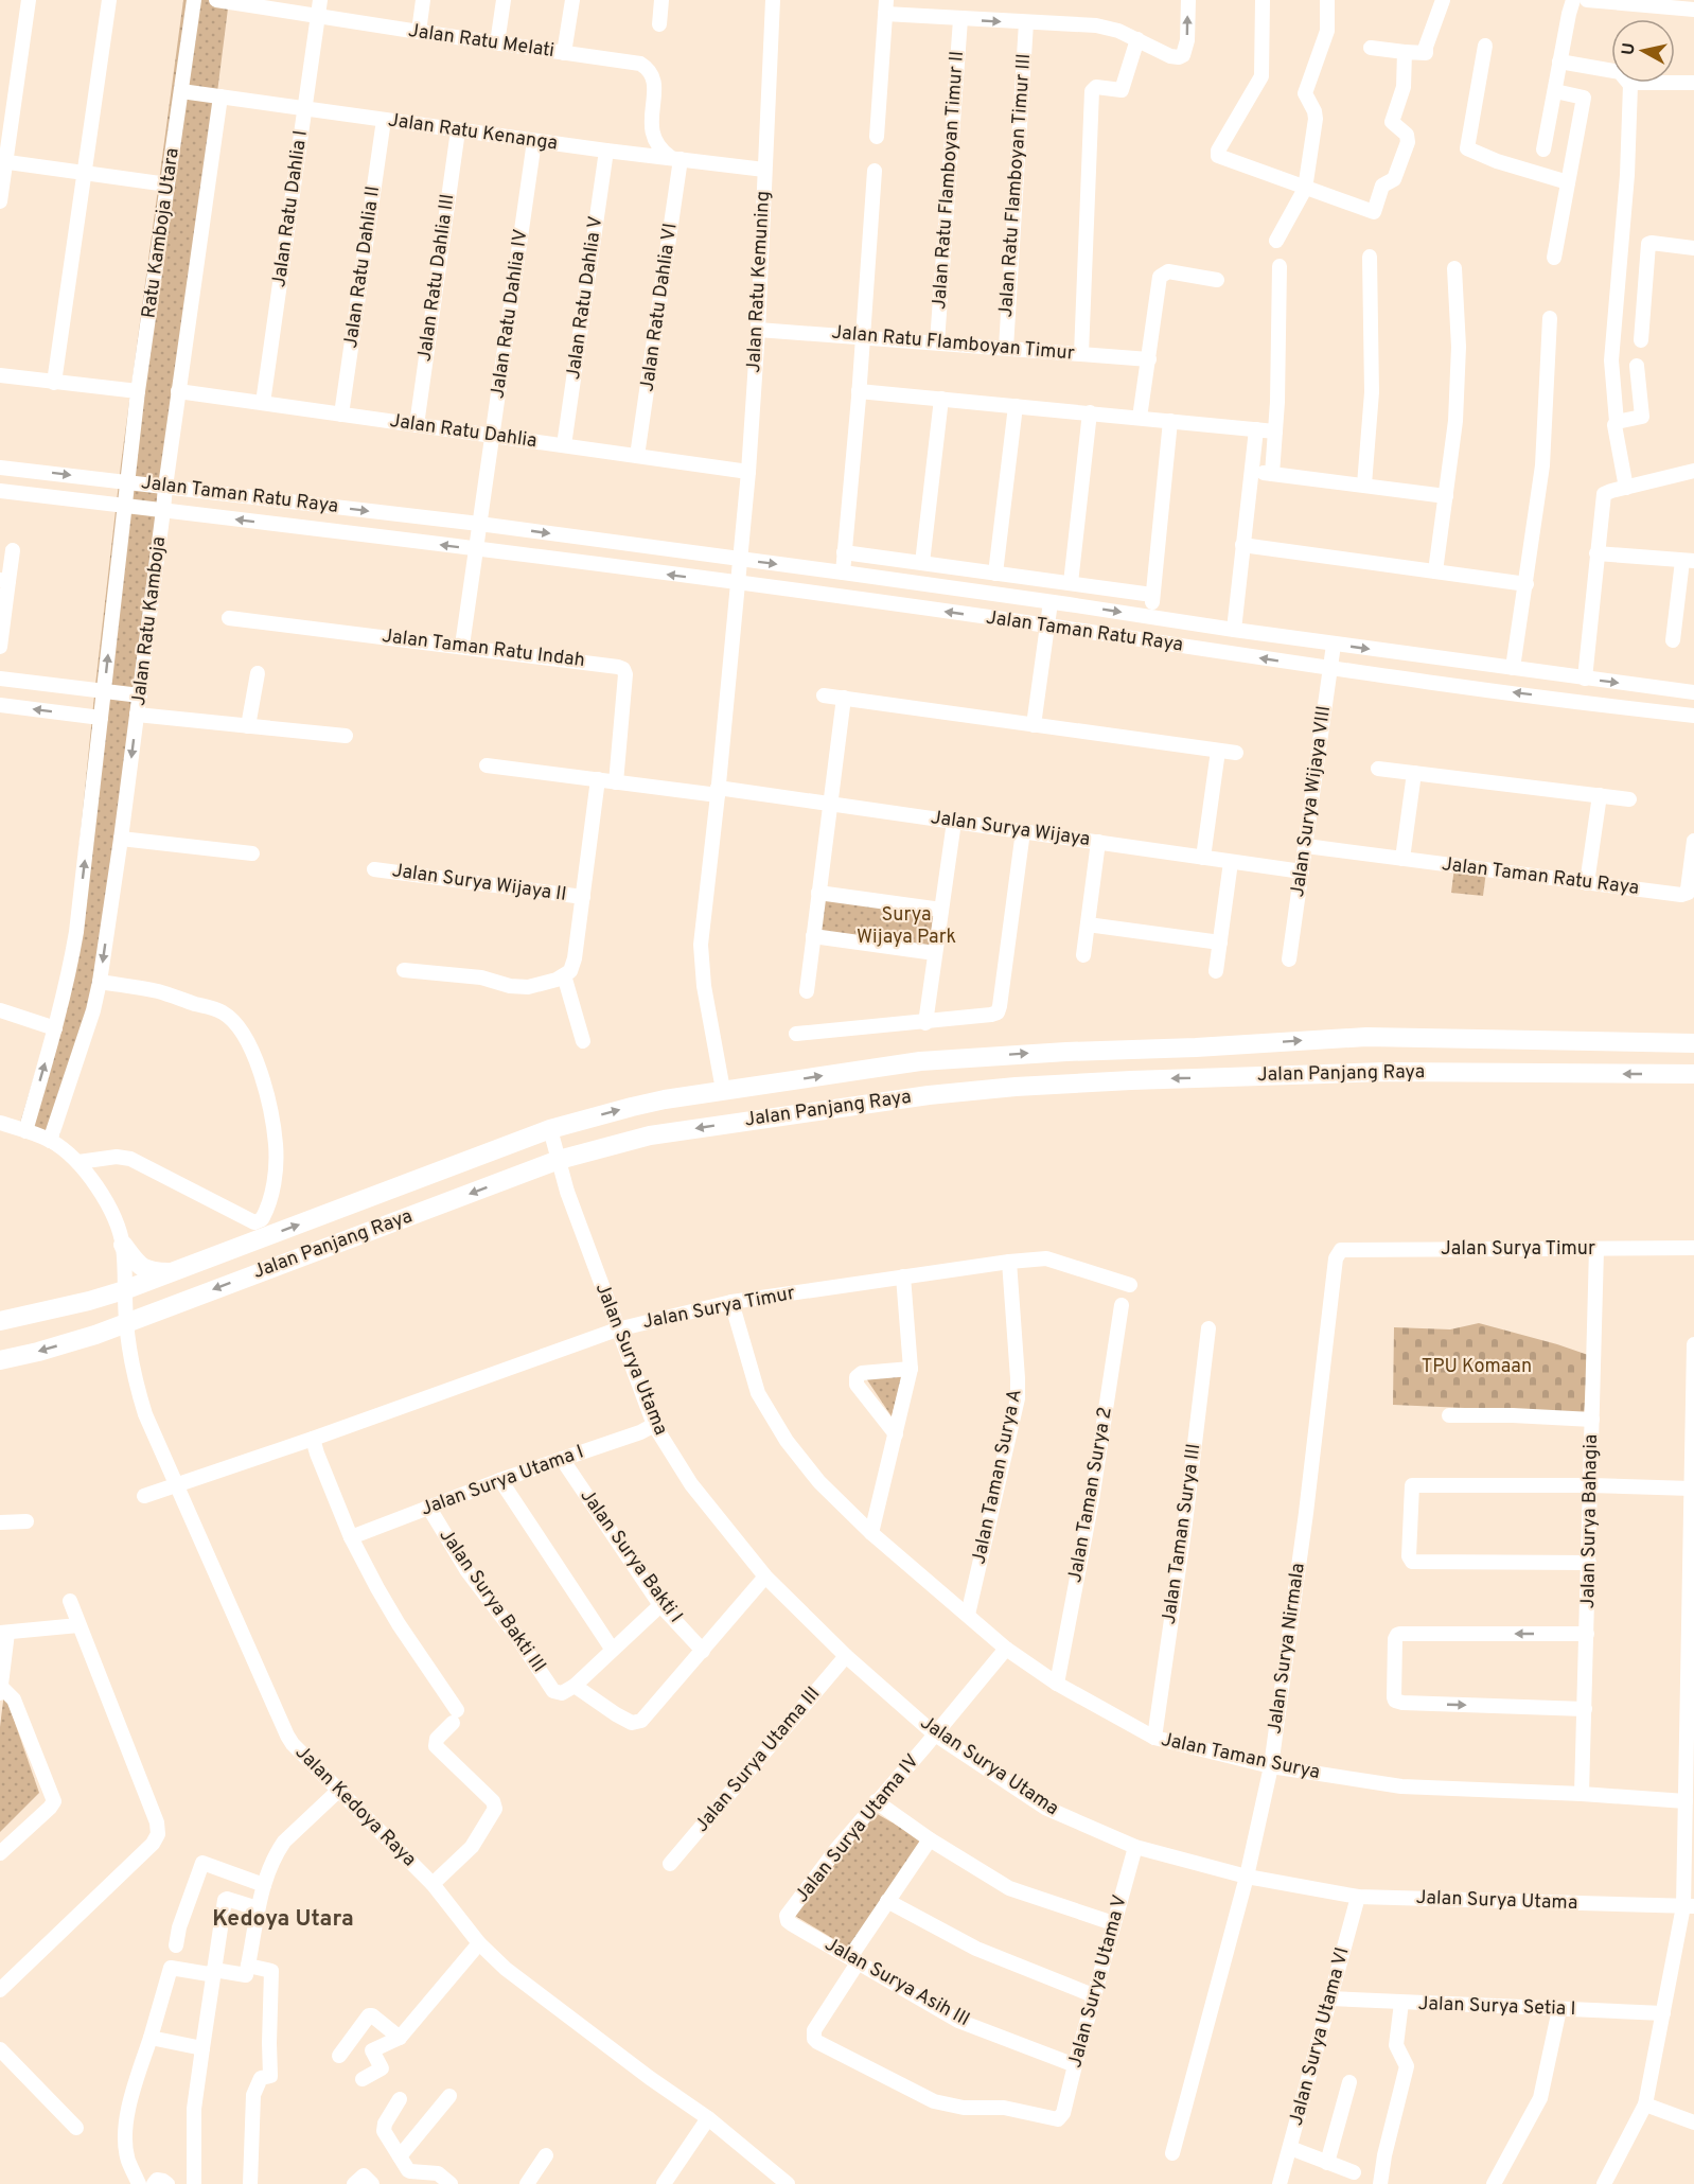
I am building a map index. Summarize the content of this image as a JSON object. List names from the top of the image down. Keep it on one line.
{"streets":{"main road":["Jalan Panjang Raya"],"street":["Jalan Ratu Melati","Jalan Ratu Kenanga","Jalan Ratu Flamboyan Timur II","Jalan Ratu Flamboyan Timur III","Jalan Ratu Dahlia I","Ratu Kamboja Utara","Jalan Ratu Dahlia II","Jalan Ratu Dahlia III","Jalan Ratu Kemuning","Jalan Ratu Dahlia V","Jalan Ratu Dahlia VI","Jalan Ratu Dahlia IV","Jalan Ratu Flamboyan Timur","Jalan Ratu Dahlia","Jalan Taman Ratu Raya","Jalan Ratu Kamboja","Jalan Taman Ratu Indah","Jalan Surya Wijaya VIII","Jalan Surya Wijaya","Jalan Surya Wijaya II","Jalan Surya Timur","Jalan Surya Utama","Jalan Taman Surya A","Jalan Surya Utama I","Jalan Taman Surya 2","Jalan Surya Bahagia","Jalan Taman Surya III","Jalan Surya Bakti I","Jalan Surya Bakti III","Jalan Surya Nirmala","Jalan Taman Surya","Jalan Surya Utama III","Jalan Kedoya Raya","Jalan Surya Utama IV","Jalan Surya Utama V","Jalan Surya Asih III","Jalan Surya Setia I","Jalan Surya Utama VI"]},"crossings":[["Jalan Ratu Melati","Jalan Ratu Kenanga"],["Jalan Ratu Melati","Jalan Ratu Dahlia I"],["Jalan Ratu Melati","Jalan Ratu Dahlia VI"],["Jalan Ratu Kenanga","Jalan Ratu Dahlia I"],["Jalan Ratu Kenanga","Ratu Kamboja Utara"],["Jalan Ratu Kenanga","Jalan Ratu Dahlia II"],["Jalan Ratu Kenanga","Jalan Ratu Dahlia III"],["Jalan Ratu Kenanga","Jalan Ratu Kemuning"],["Jalan Ratu Kenanga","Jalan Ratu Dahlia V"],["Jalan Ratu Kenanga","Jalan Ratu Dahlia VI"],["Jalan Ratu Kenanga","Jalan Ratu Dahlia IV"],["Jalan Ratu Kenanga","Jalan Ratu Kamboja"],["Jalan Ratu Flamboyan Timur II","Jalan Ratu Flamboyan Timur"],["Jalan Ratu Flamboyan Timur III","Jalan Ratu Flamboyan Timur"],["Jalan Ratu Dahlia I","Jalan Ratu Dahlia"],["Ratu Kamboja Utara","Jalan Taman Ratu Raya"],["Ratu Kamboja Utara","Jalan Ratu Kamboja"],["Jalan Ratu Dahlia II","Jalan Ratu Dahlia"],["Jalan Ratu Dahlia III","Jalan Ratu Dahlia"],["Jalan Ratu Kemuning","Jalan Ratu Flamboyan Timur"],["Jalan Ratu Kemuning","Jalan Ratu Dahlia"],["Jalan Ratu Kemuning","Jalan Taman Ratu Raya"],["Jalan Ratu Dahlia V","Jalan Ratu Dahlia"],["Jalan Ratu Dahlia VI","Jalan Ratu Dahlia"],["Jalan Ratu Dahlia IV","Jalan Ratu Dahlia"],["Jalan Ratu Dahlia IV","Jalan Taman Ratu Raya"],["Jalan Ratu Dahlia","Jalan Ratu Kamboja"],["Jalan Taman Ratu Raya","Jalan Ratu Kamboja"],["Jalan Taman Ratu Raya","Jalan Surya Wijaya VIII"],["Jalan Taman Ratu Indah","Jalan Surya Wijaya"],["Jalan Surya Wijaya VIII","Jalan Surya Wijaya"],["Jalan Panjang Raya","Jalan Surya Utama"],["Jalan Panjang Raya","Jalan Kedoya Raya"],["Jalan Surya Timur","Jalan Surya Utama"],["Jalan Surya Timur","Jalan Taman Surya A"],["Jalan Surya Timur","Jalan Surya Bahagia"],["Jalan Surya Timur","Jalan Surya Nirmala"],["Jalan Surya Timur","Jalan Taman Surya"],["Jalan Surya Timur","Jalan Kedoya Raya"],["Jalan Surya Utama","Jalan Surya Utama I"],["Jalan Surya Utama","Jalan Surya Nirmala"],["Jalan Surya Utama","Jalan Surya Utama III"],["Jalan Surya Utama","Jalan Surya Utama IV"],["Jalan Surya Utama","Jalan Surya Utama V"],["Jalan Surya Utama","Jalan Surya Utama VI"],["Jalan Taman Surya A","Jalan Taman Surya"],["Jalan Surya Utama I","Jalan Surya Bakti I"],["Jalan Surya Utama I","Jalan Surya Bakti III"],["Jalan Taman Surya 2","Jalan Taman Surya"],["Jalan Surya Bahagia","Jalan Taman Surya"],["Jalan Taman Surya III","Jalan Taman Surya"],["Jalan Surya Nirmala","Jalan Taman Surya"],["Jalan Taman Surya","Jalan Surya Utama IV"],["Jalan Surya Utama IV","Jalan Surya Asih III"],["Jalan Surya Utama V","Jalan Surya Asih III"],["Jalan Surya Setia I","Jalan Surya Utama VI"]],"districts":["Kedoya Utara"],"parks":["Surya Wijaya Park","TPU Komaan"],"north":"left"}
